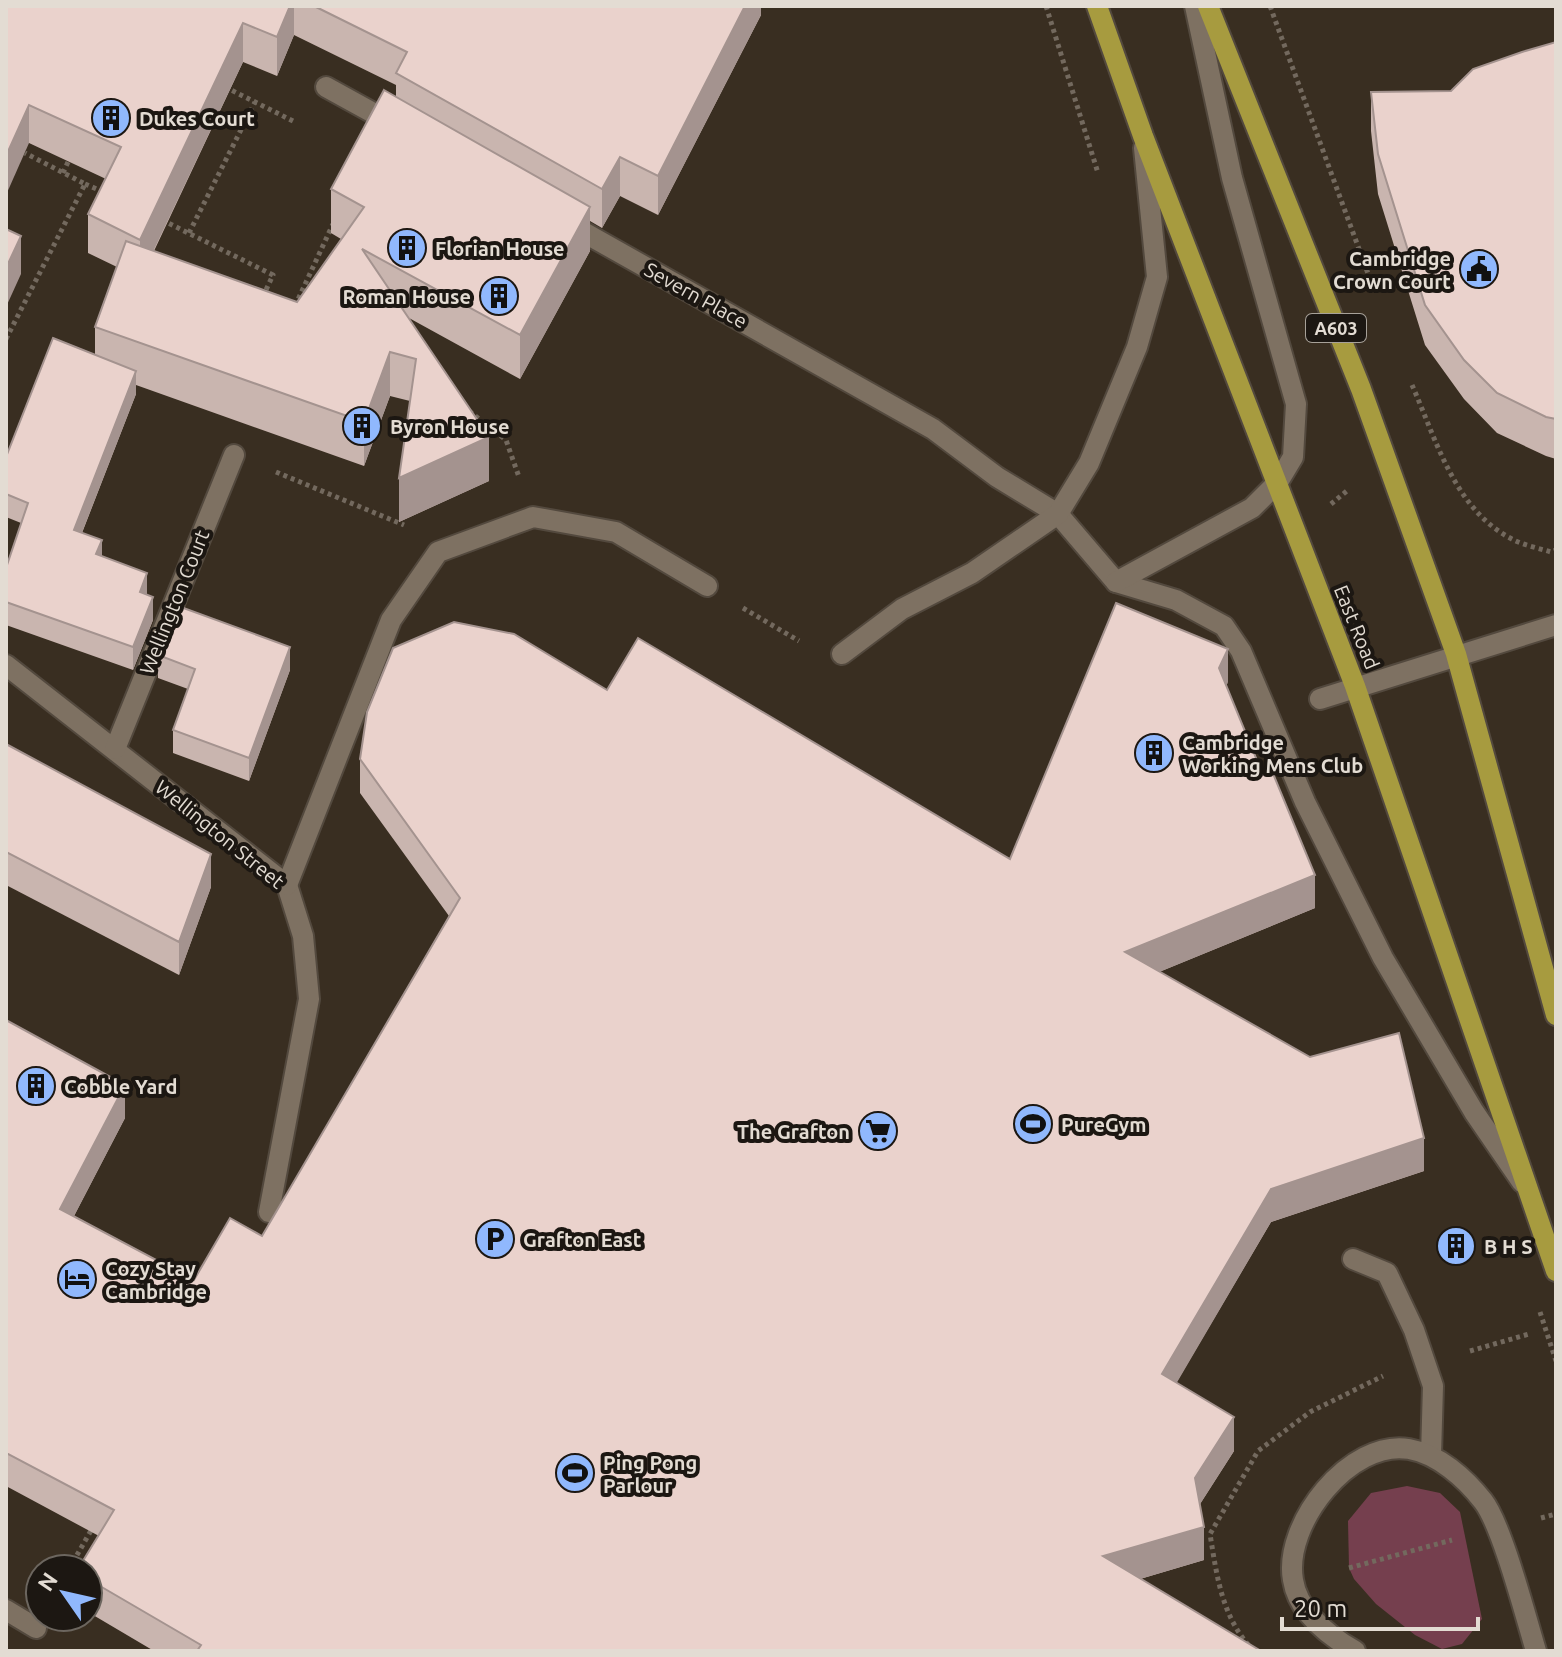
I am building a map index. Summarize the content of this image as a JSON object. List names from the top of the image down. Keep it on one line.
{"streets":{"main road":["A603","East Road"],"street":["Severn Place","Wellington Court","Wellington Street"]},"crossings":[["Wellington Court","Wellington Street"]],"places":{"building":["Dukes Court","Florian House","Roman House","Byron House","Cambridge Working Mens Club","Cobble Yard","B H S"],"public building":["Cambridge Crown Court"],"sports":["PureGym","Ping Pong Parlour"],"supermarket":["The Grafton"],"parking":["Grafton East"],"hotel":["Cozy Stay Cambridge"]},"scale_bar":"20 m","north":"top left"}
